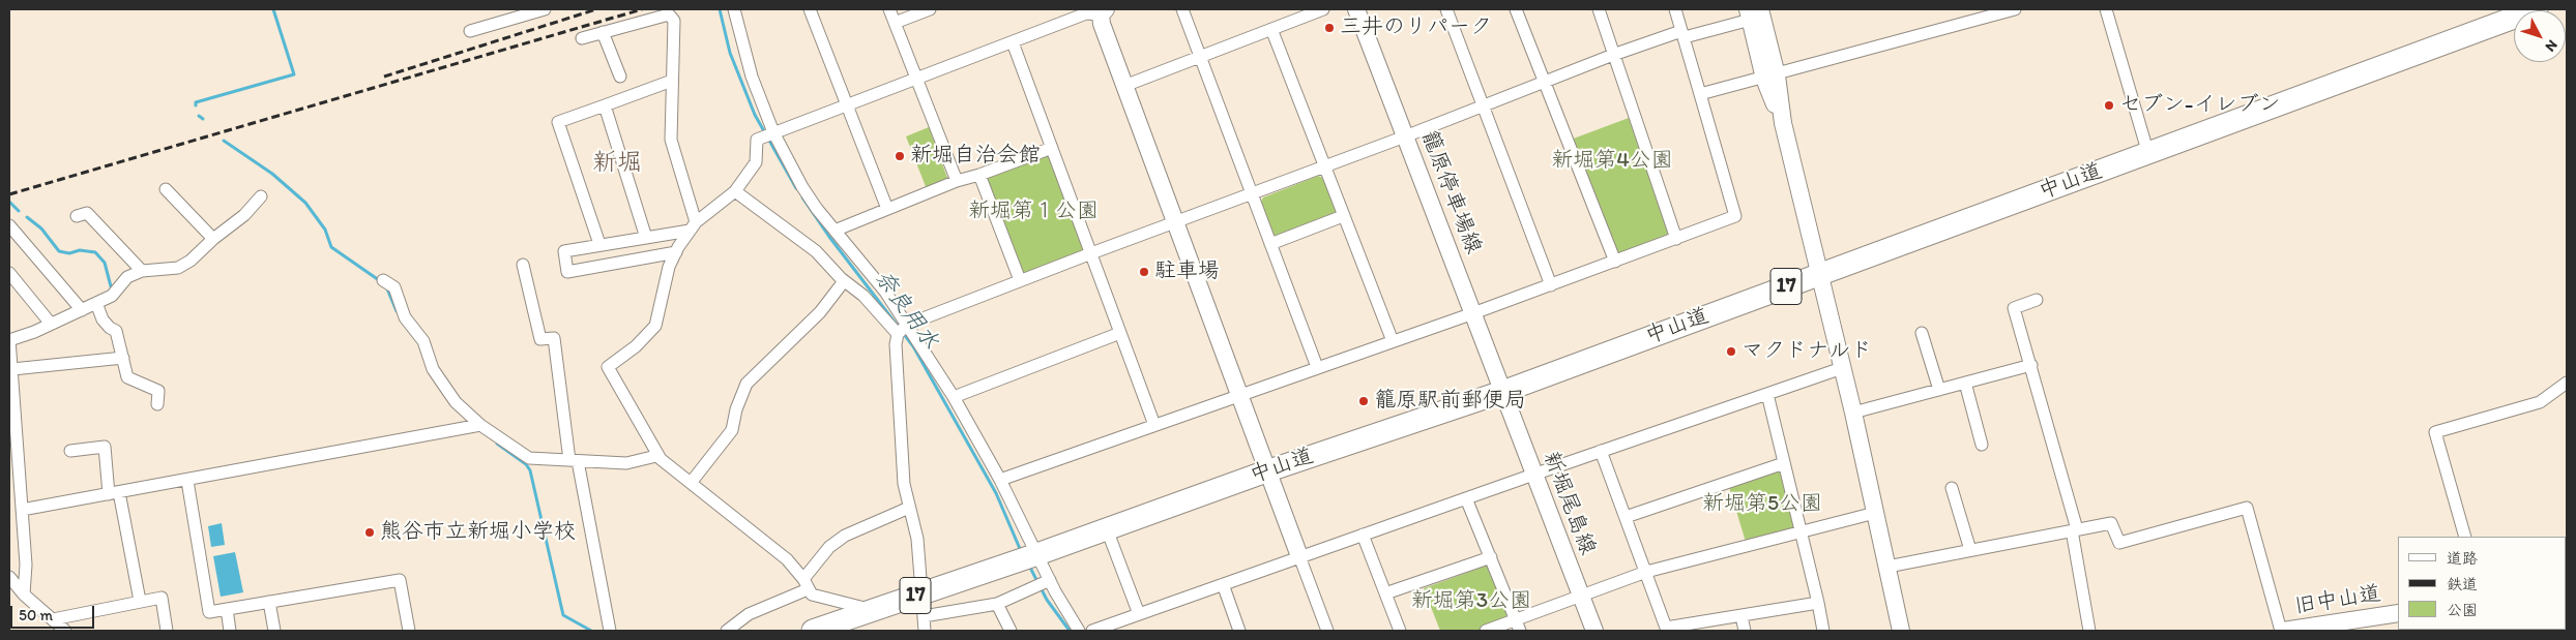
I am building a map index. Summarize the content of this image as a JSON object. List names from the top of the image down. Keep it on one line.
{"streets":{"highway":["中山道","17"],"main road":["籠原停車場線","新堀尾島線","旧中山道"]},"crossings":[["中山道","籠原停車場線"],["中山道","新堀尾島線"],["籠原停車場線","新堀尾島線"]],"districts":["新堀"],"water":["奈良用水"],"parks":["新堀第4公園","新堀第１公園","新堀第5公園","新堀第3公園"],"places":["三井のリパーク","セブン-イレブン","新堀自治会館","駐車場","マクドナルド","籠原駅前郵便局","熊谷市立新堀小学校"],"legend":["道路","鉄道","公園"],"scale_bar":"50 m","north":"bottom right"}
